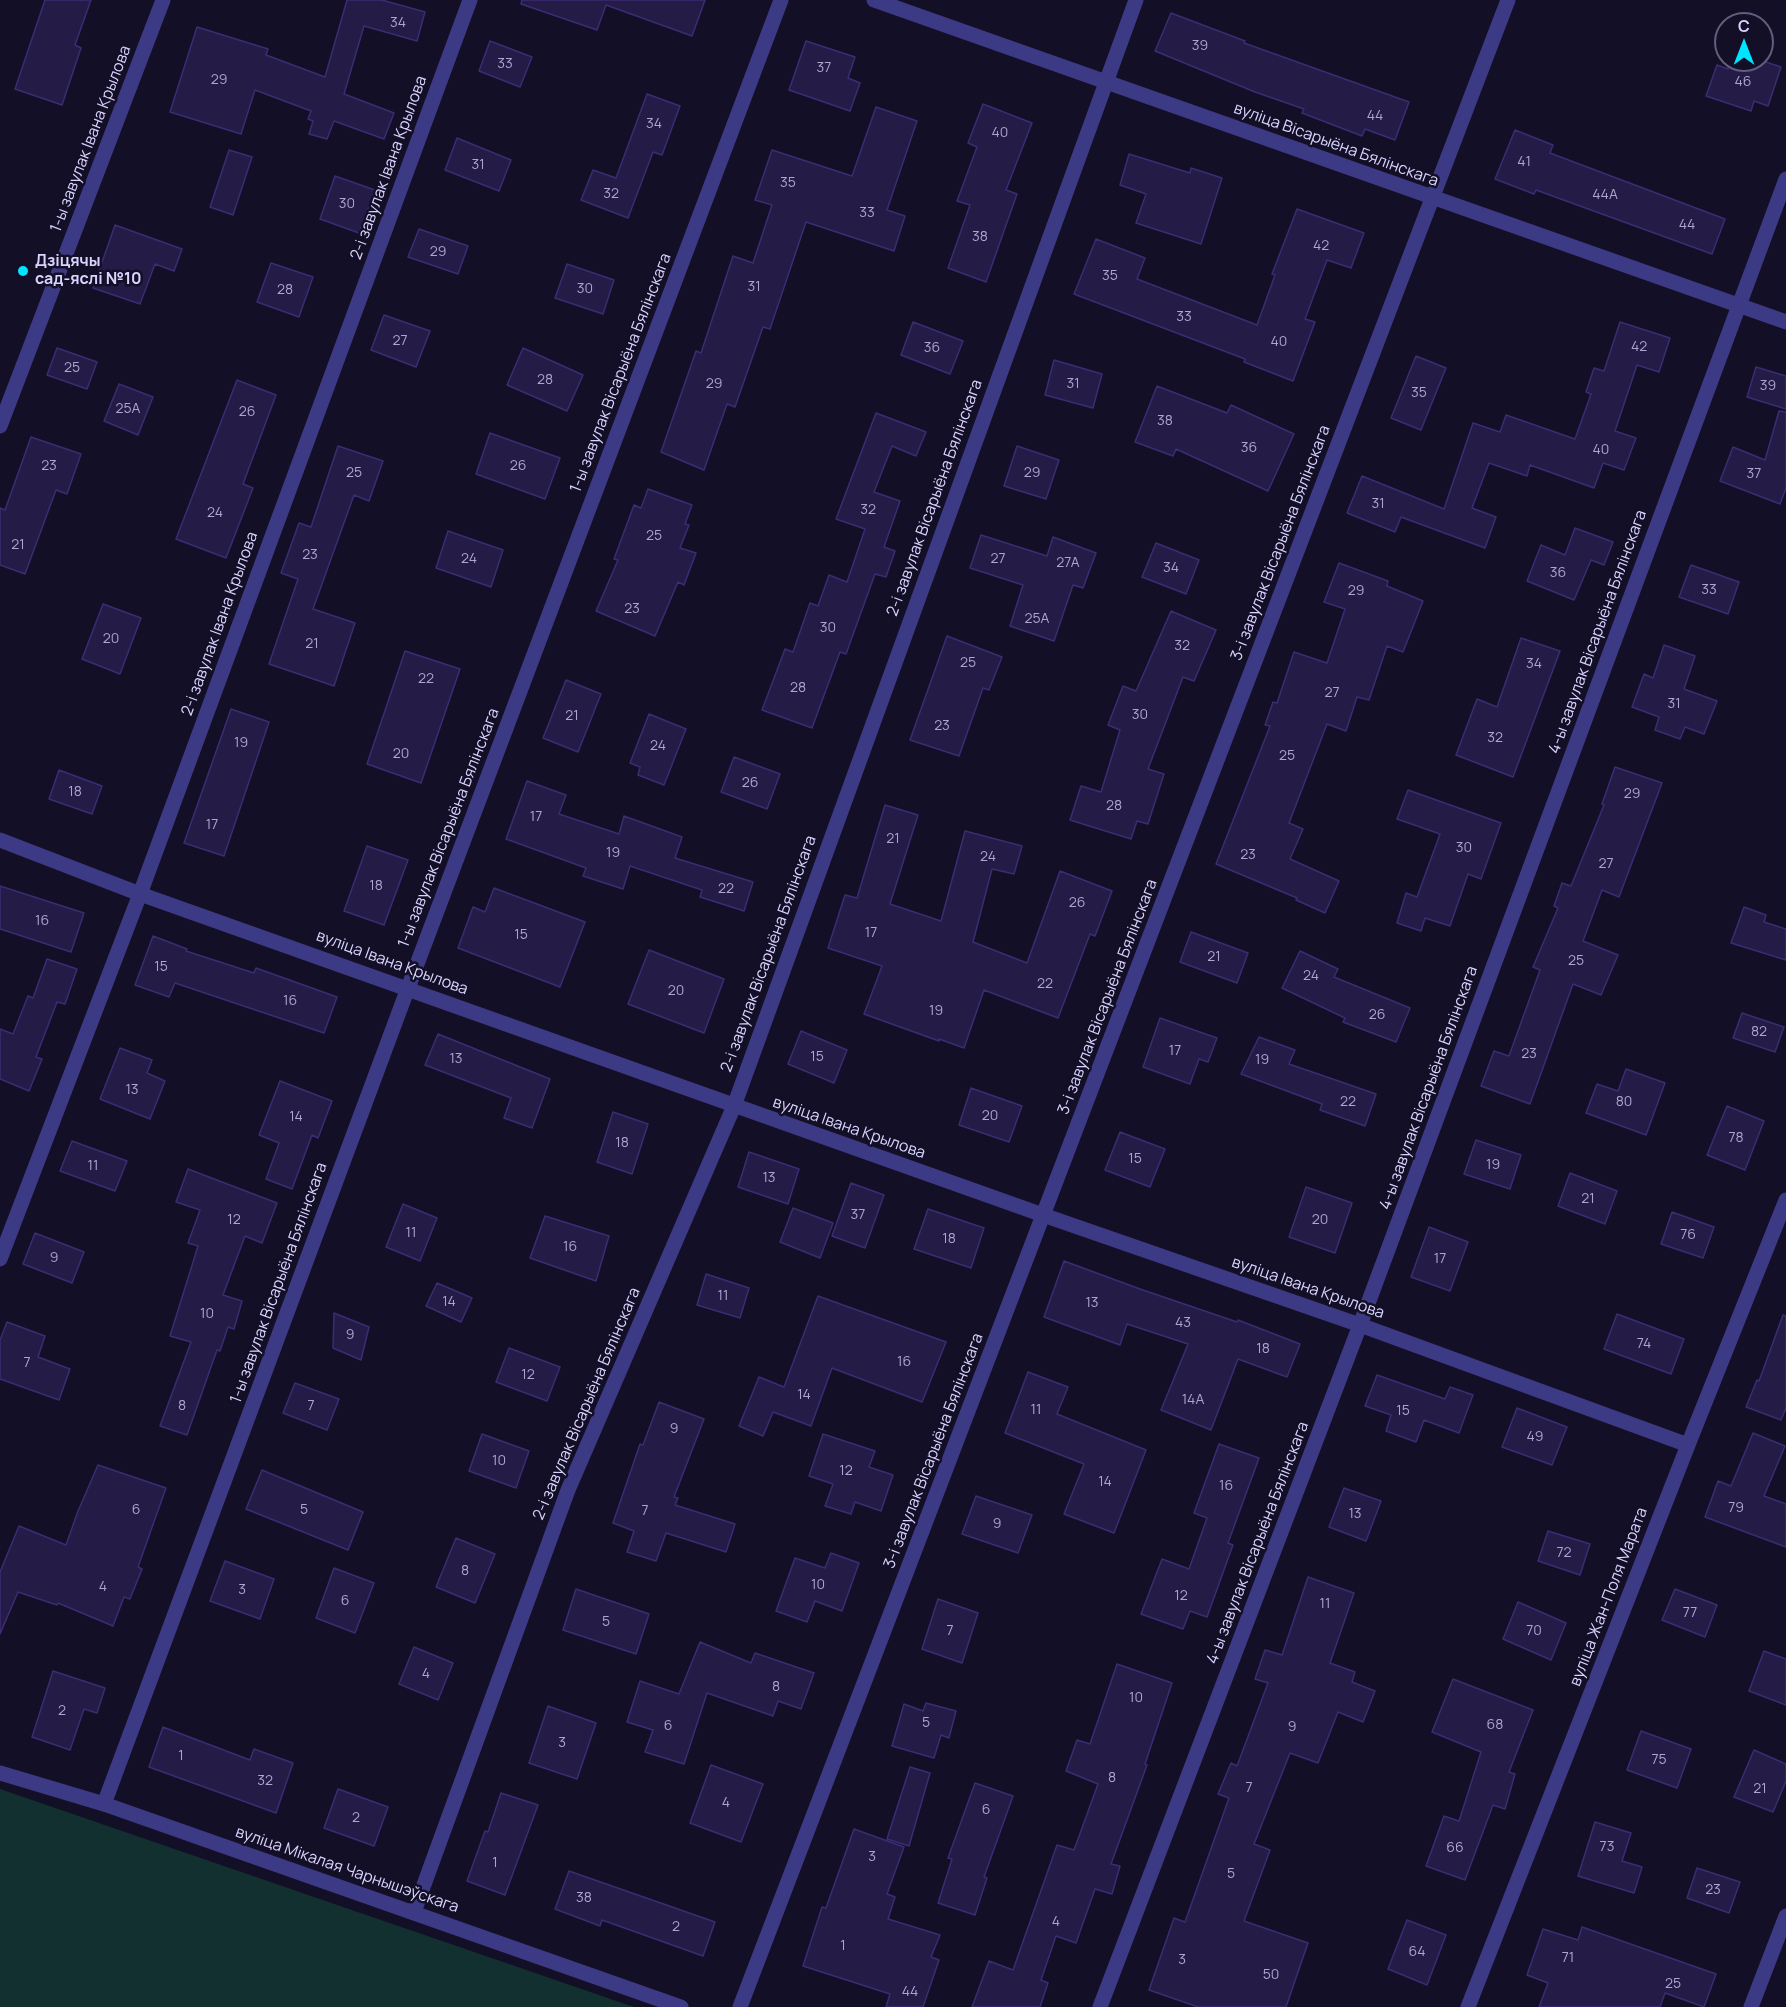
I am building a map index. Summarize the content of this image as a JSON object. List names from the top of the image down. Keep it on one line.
{"streets":{"street":["1-ы завулак Івана Крылова","вуліца Вісарыёна Бялінскага","2-і завулак Івана Крылова","1-ы завулак Вісарыёна Бялінскага","2-і завулак Вісарыёна Бялінскага","3-і завулак Вісарыёна Бялінскага","4-ы завулак Вісарыёна Бялінскага","вуліца Івана Крылова","вуліца Жан-Поля Марата","вуліца Мікалая Чарнышэўскага"]},"crossings":[["вуліца Вісарыёна Бялінскага","2-і завулак Вісарыёна Бялінскага"],["вуліца Вісарыёна Бялінскага","3-і завулак Вісарыёна Бялінскага"],["вуліца Вісарыёна Бялінскага","4-ы завулак Вісарыёна Бялінскага"],["2-і завулак Івана Крылова","вуліца Івана Крылова"],["1-ы завулак Вісарыёна Бялінскага","вуліца Івана Крылова"],["1-ы завулак Вісарыёна Бялінскага","вуліца Мікалая Чарнышэўскага"],["2-і завулак Вісарыёна Бялінскага","вуліца Івана Крылова"],["2-і завулак Вісарыёна Бялінскага","вуліца Мікалая Чарнышэўскага"],["3-і завулак Вісарыёна Бялінскага","вуліца Івана Крылова"],["4-ы завулак Вісарыёна Бялінскага","вуліца Івана Крылова"],["вуліца Івана Крылова","вуліца Жан-Поля Марата"]],"places":["Дзіцячы сад-яслі №10"],"house_numbers":["34","39","33","37","29","46","44","34","40","41","31","35","32","44А","30","33","44","38","42","29","35","31","30","28","33","27","40","42","36","25","28","29","31","39","35","25А","26","38","36","40","23","26","25","29","37","31","32","24","25","21","23","24","27","27А","34","36","33","29","23","25А","30","20","21","32","25","34","22","28","27","31","30","21","23","32","19","24","20","25","26","18","29","28","17","17","21","30","19","23","24","27","18","22","26","16","17","15","21","25","15","24","22","20","16","19","26","82","17","23","15","13","19","13","22","80","20","14","78","18","15","19","11","13","21","37","12","20","11","76","18","16","9","17","11","14","13","10","43","9","74","18","16","7","12","14","14А","8","7","11","15","9","49","10","12","14","16","79","6","5","7","13","9","72","8","10","4","3","12","6","11","77","5","7","70","4","8","10","2","5","68","6","9","3","1","75","8","32","7","21","4","6","2","73","66","3","1","5","23","38","4","2","1","64","71","3","50","25","44"],"north":"top"}
